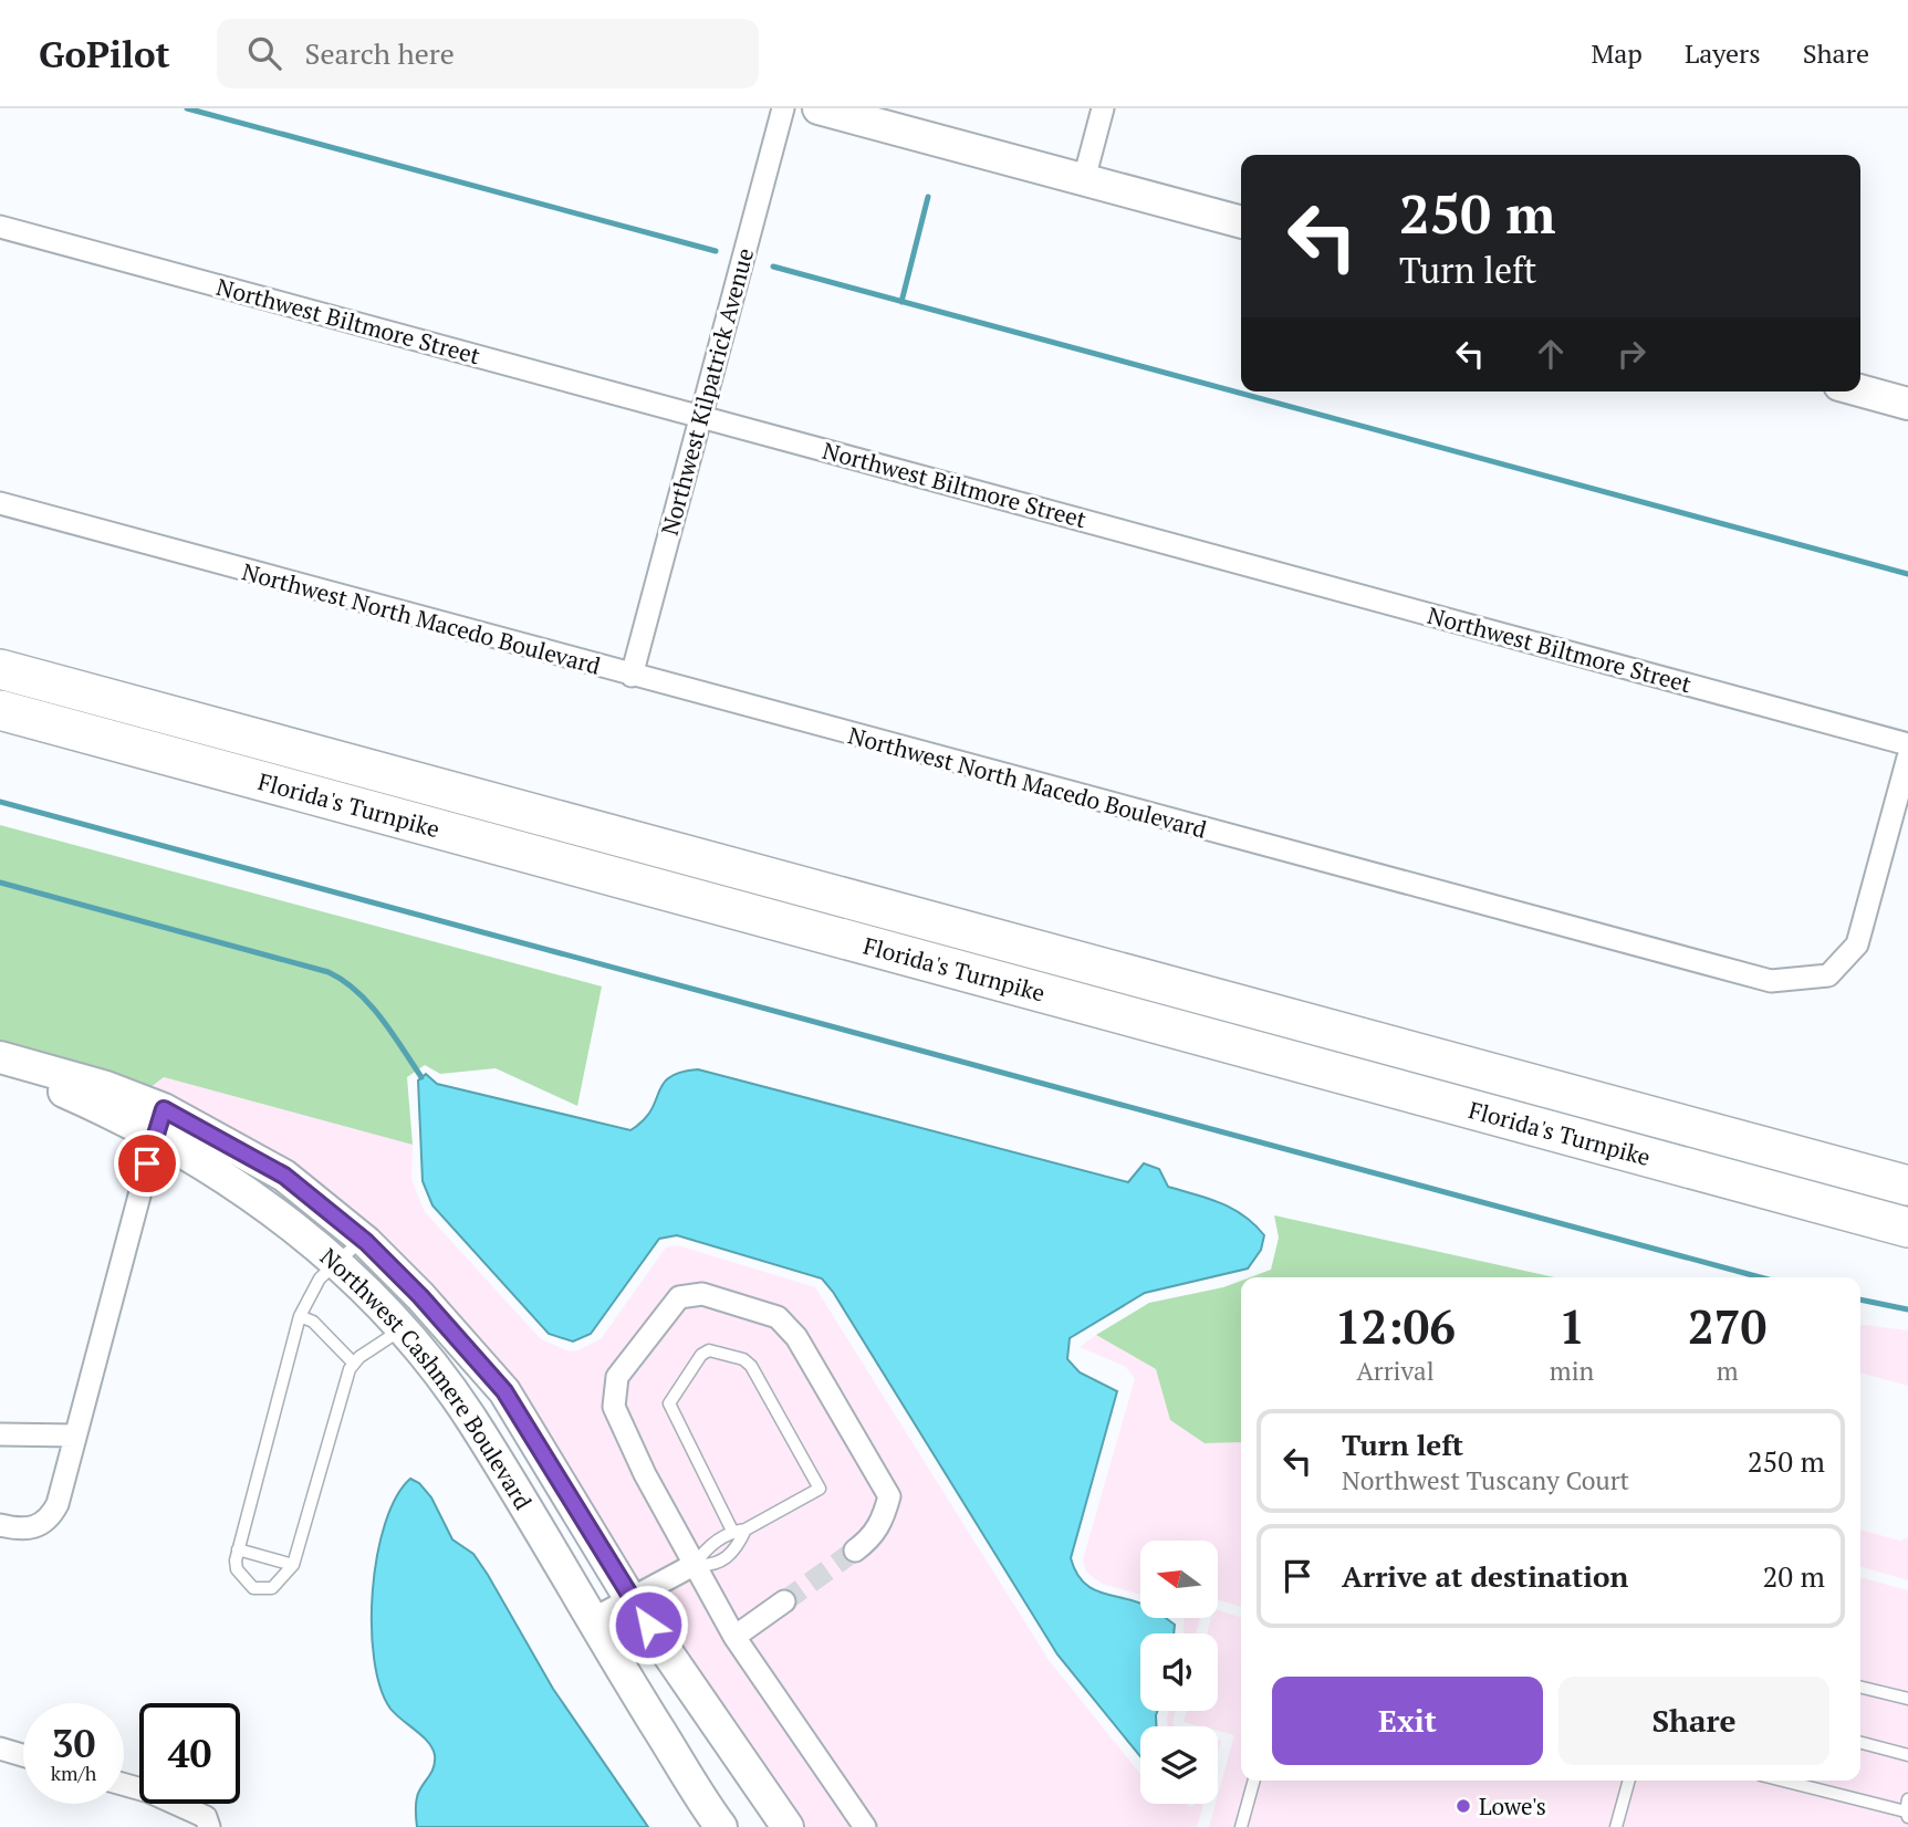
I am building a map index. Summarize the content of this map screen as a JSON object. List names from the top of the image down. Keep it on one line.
{"streets":{"highway":["Florida's Turnpike"],"street":["Northwest Biltmore Street","Northwest Kilpatrick Avenue","Northwest North Macedo Boulevard","Northwest Cashmere Boulevard"]},"crossings":[["Northwest Biltmore Street","Northwest Kilpatrick Avenue"],["Northwest Kilpatrick Avenue","Northwest North Macedo Boulevard"]],"places":["Lowe's"],"north":"left","page":{"header":"GoPilot","search":"Search here","nav":["Map","Layers","Share"],"turn":["250 m","Turn left"],"eta":["12:06","Arrival","1","min","270","m"],"list":[{"name":"Turn left","note":"Northwest Tuscany Court","value":"250 m"},{"name":"Arrive at destination","value":"20 m"}],"buttons":["Exit","Share"],"speed":"30 km/h","limit":"40"}}
